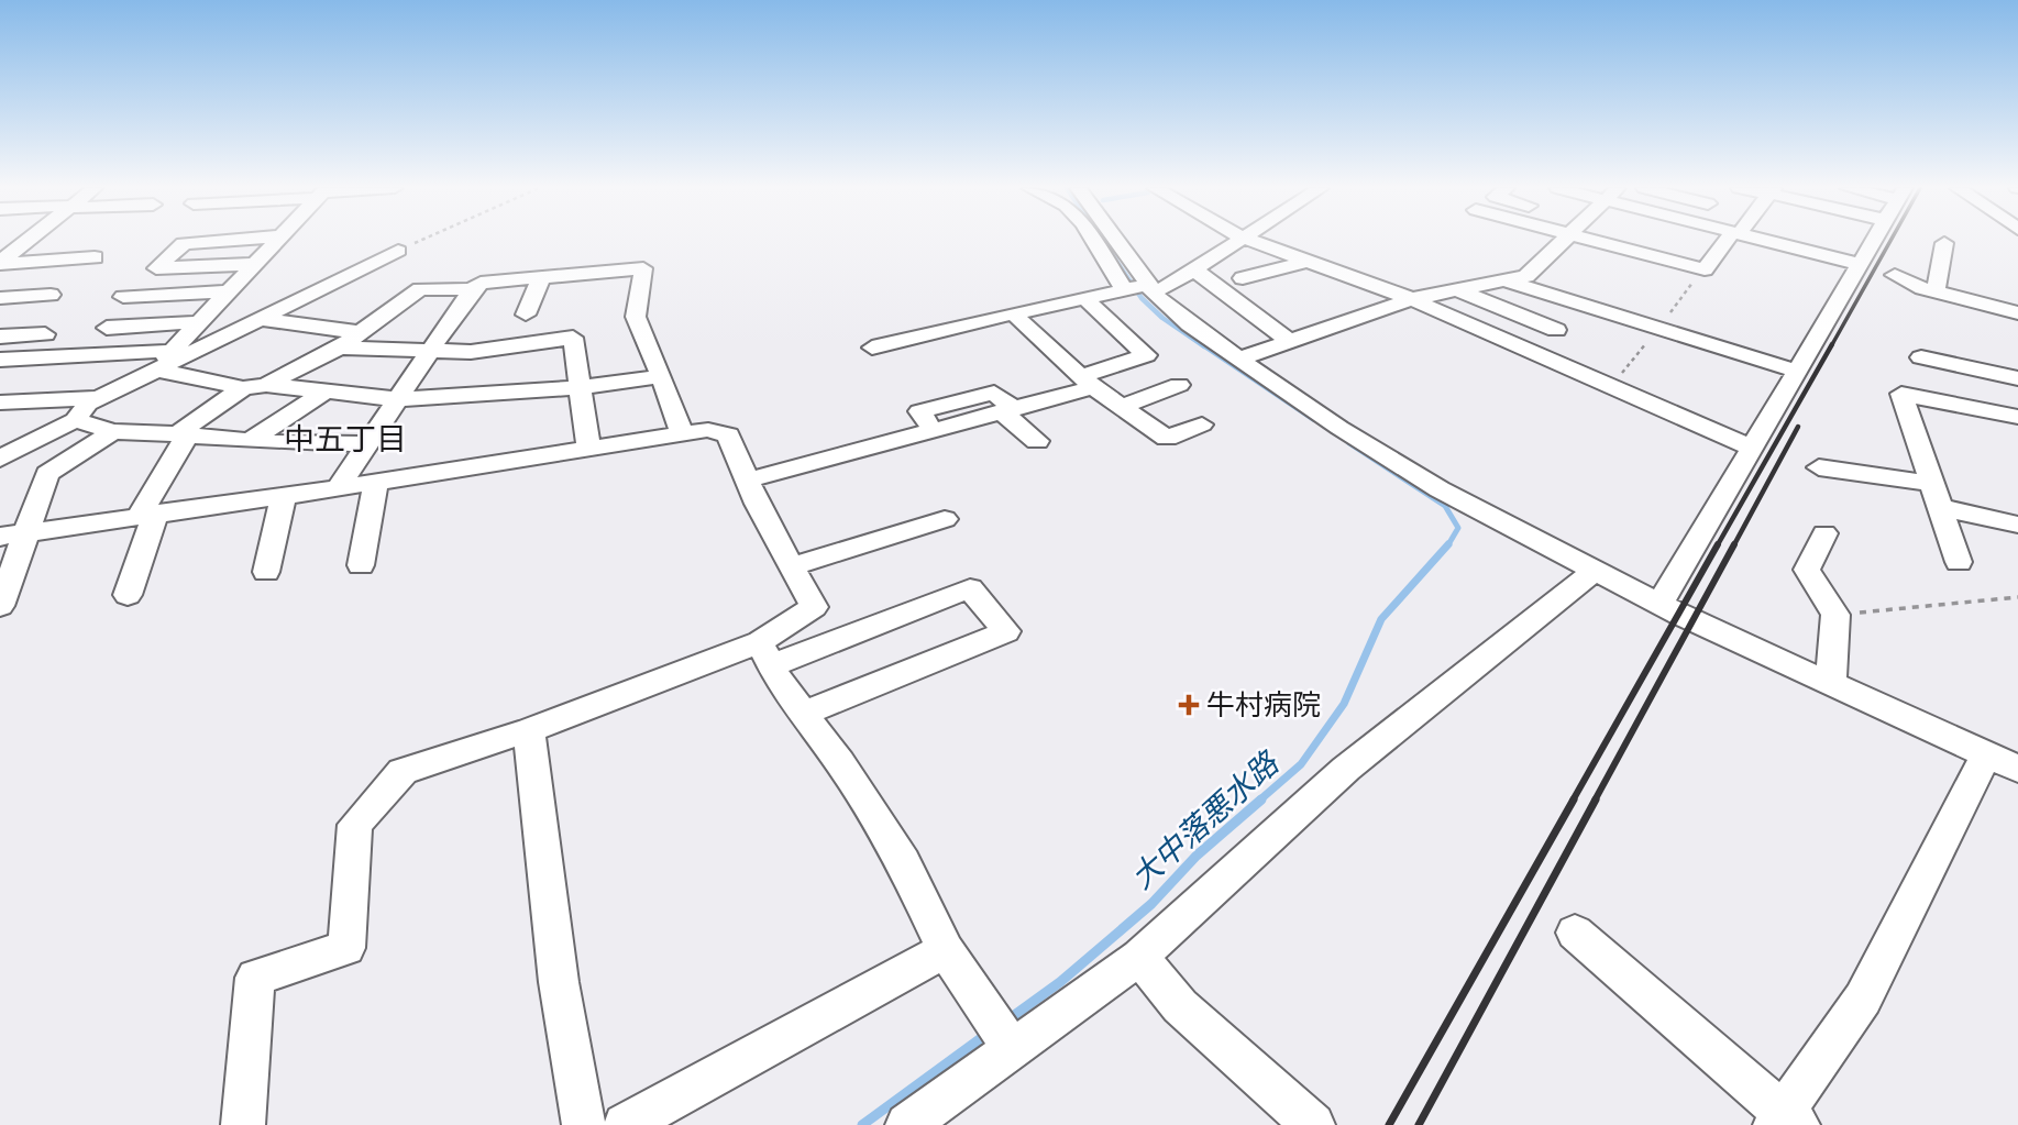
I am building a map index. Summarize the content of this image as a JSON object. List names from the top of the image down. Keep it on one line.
{"districts":["中五丁目"],"water":["大中落悪水路"],"places":{"health":["牛村病院"]}}
